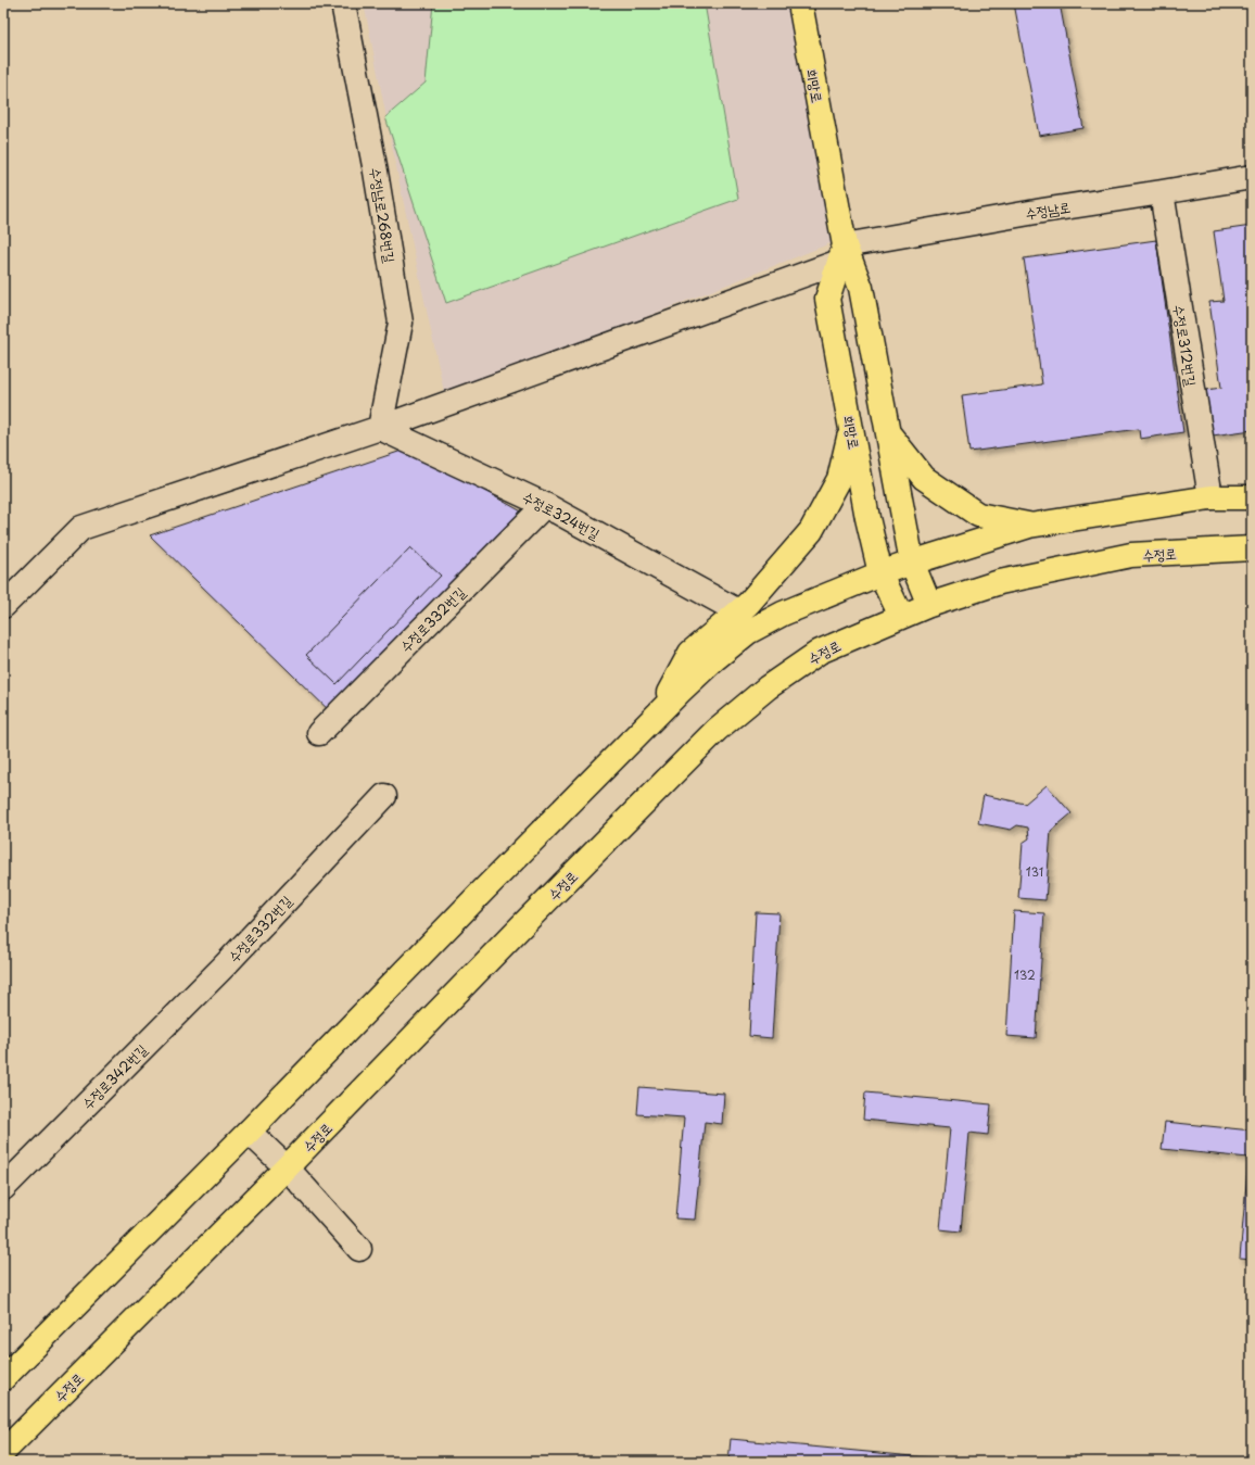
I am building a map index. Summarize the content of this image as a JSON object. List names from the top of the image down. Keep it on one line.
{"streets":{"main road":["희망로","수정로"],"street":["수정남로","수정남로268번길","수정로312번길","수정로324번길","수정로332번길","수정로342번길"]},"crossings":[["희망로","수정남로"],["희망로","수정로"],["수정남로","수정남로268번길"],["수정남로","수정로312번길"],["수정남로","수정로324번길"],["수정남로268번길","수정로324번길"],["수정로324번길","수정로332번길"],["수정로332번길","수정로342번길"]],"house_numbers":["131","132"]}
